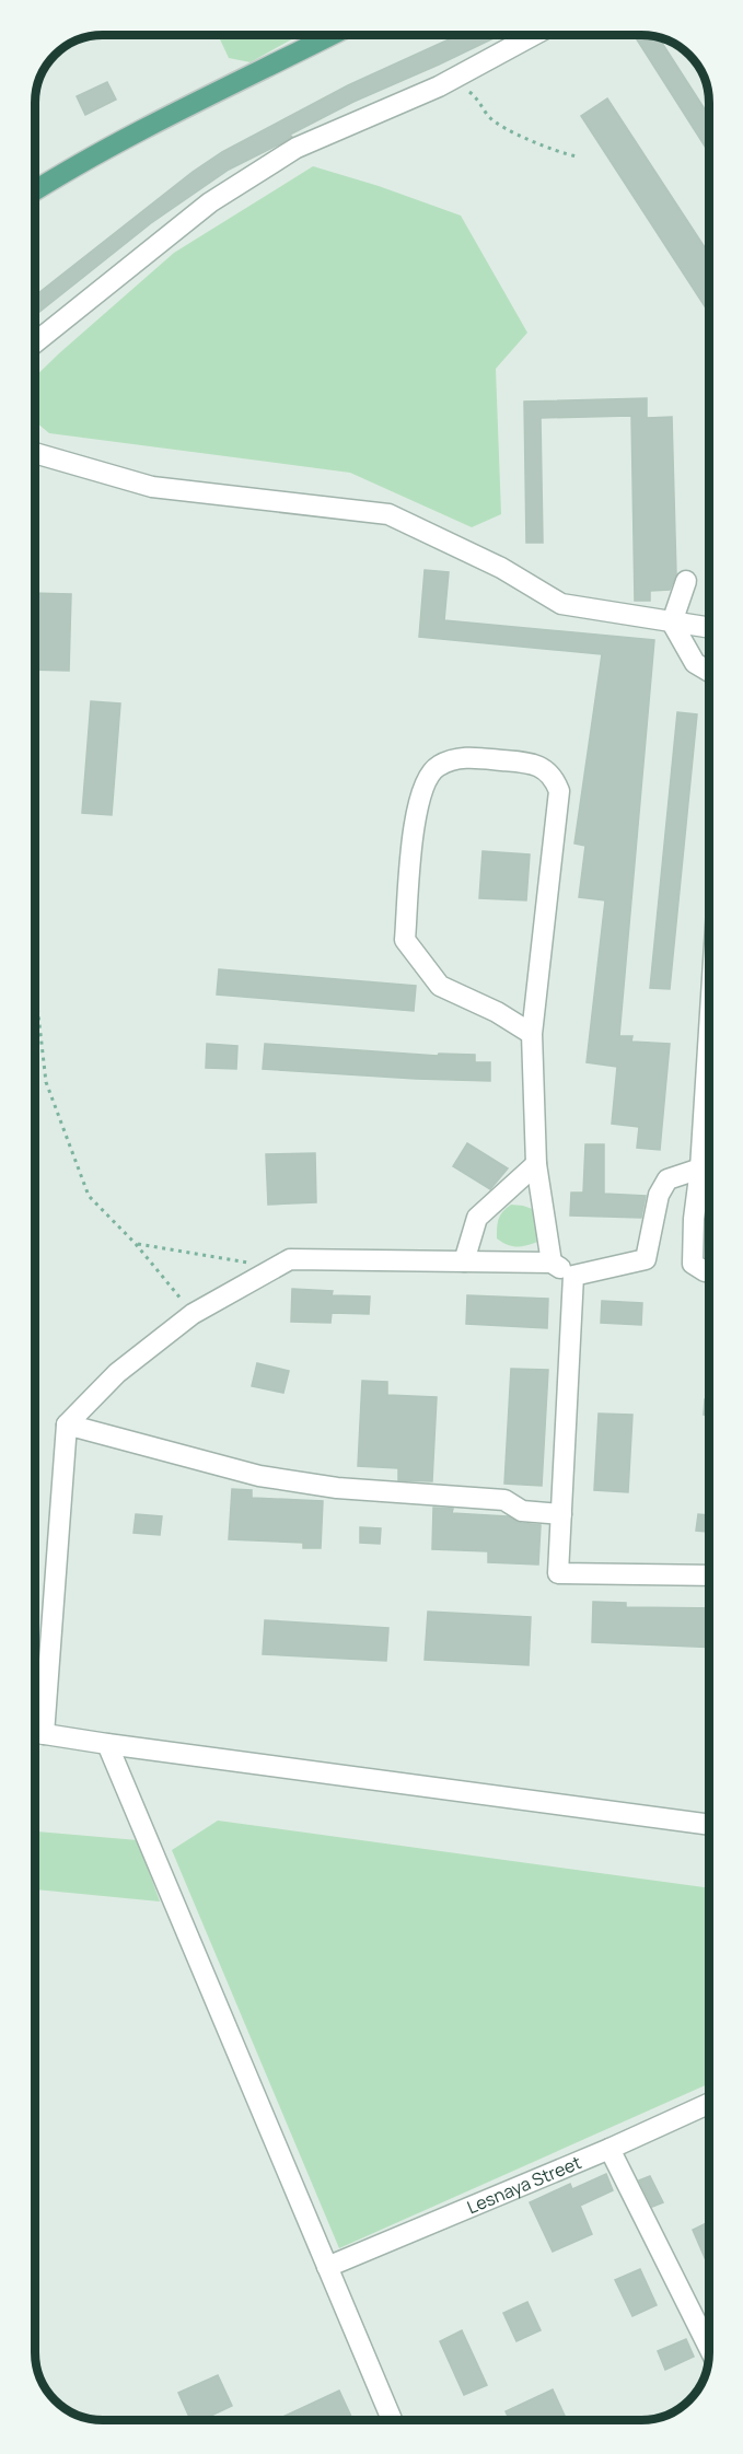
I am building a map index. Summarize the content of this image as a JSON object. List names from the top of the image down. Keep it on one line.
{"streets":{"street":["Lesnaya Street"]}}
